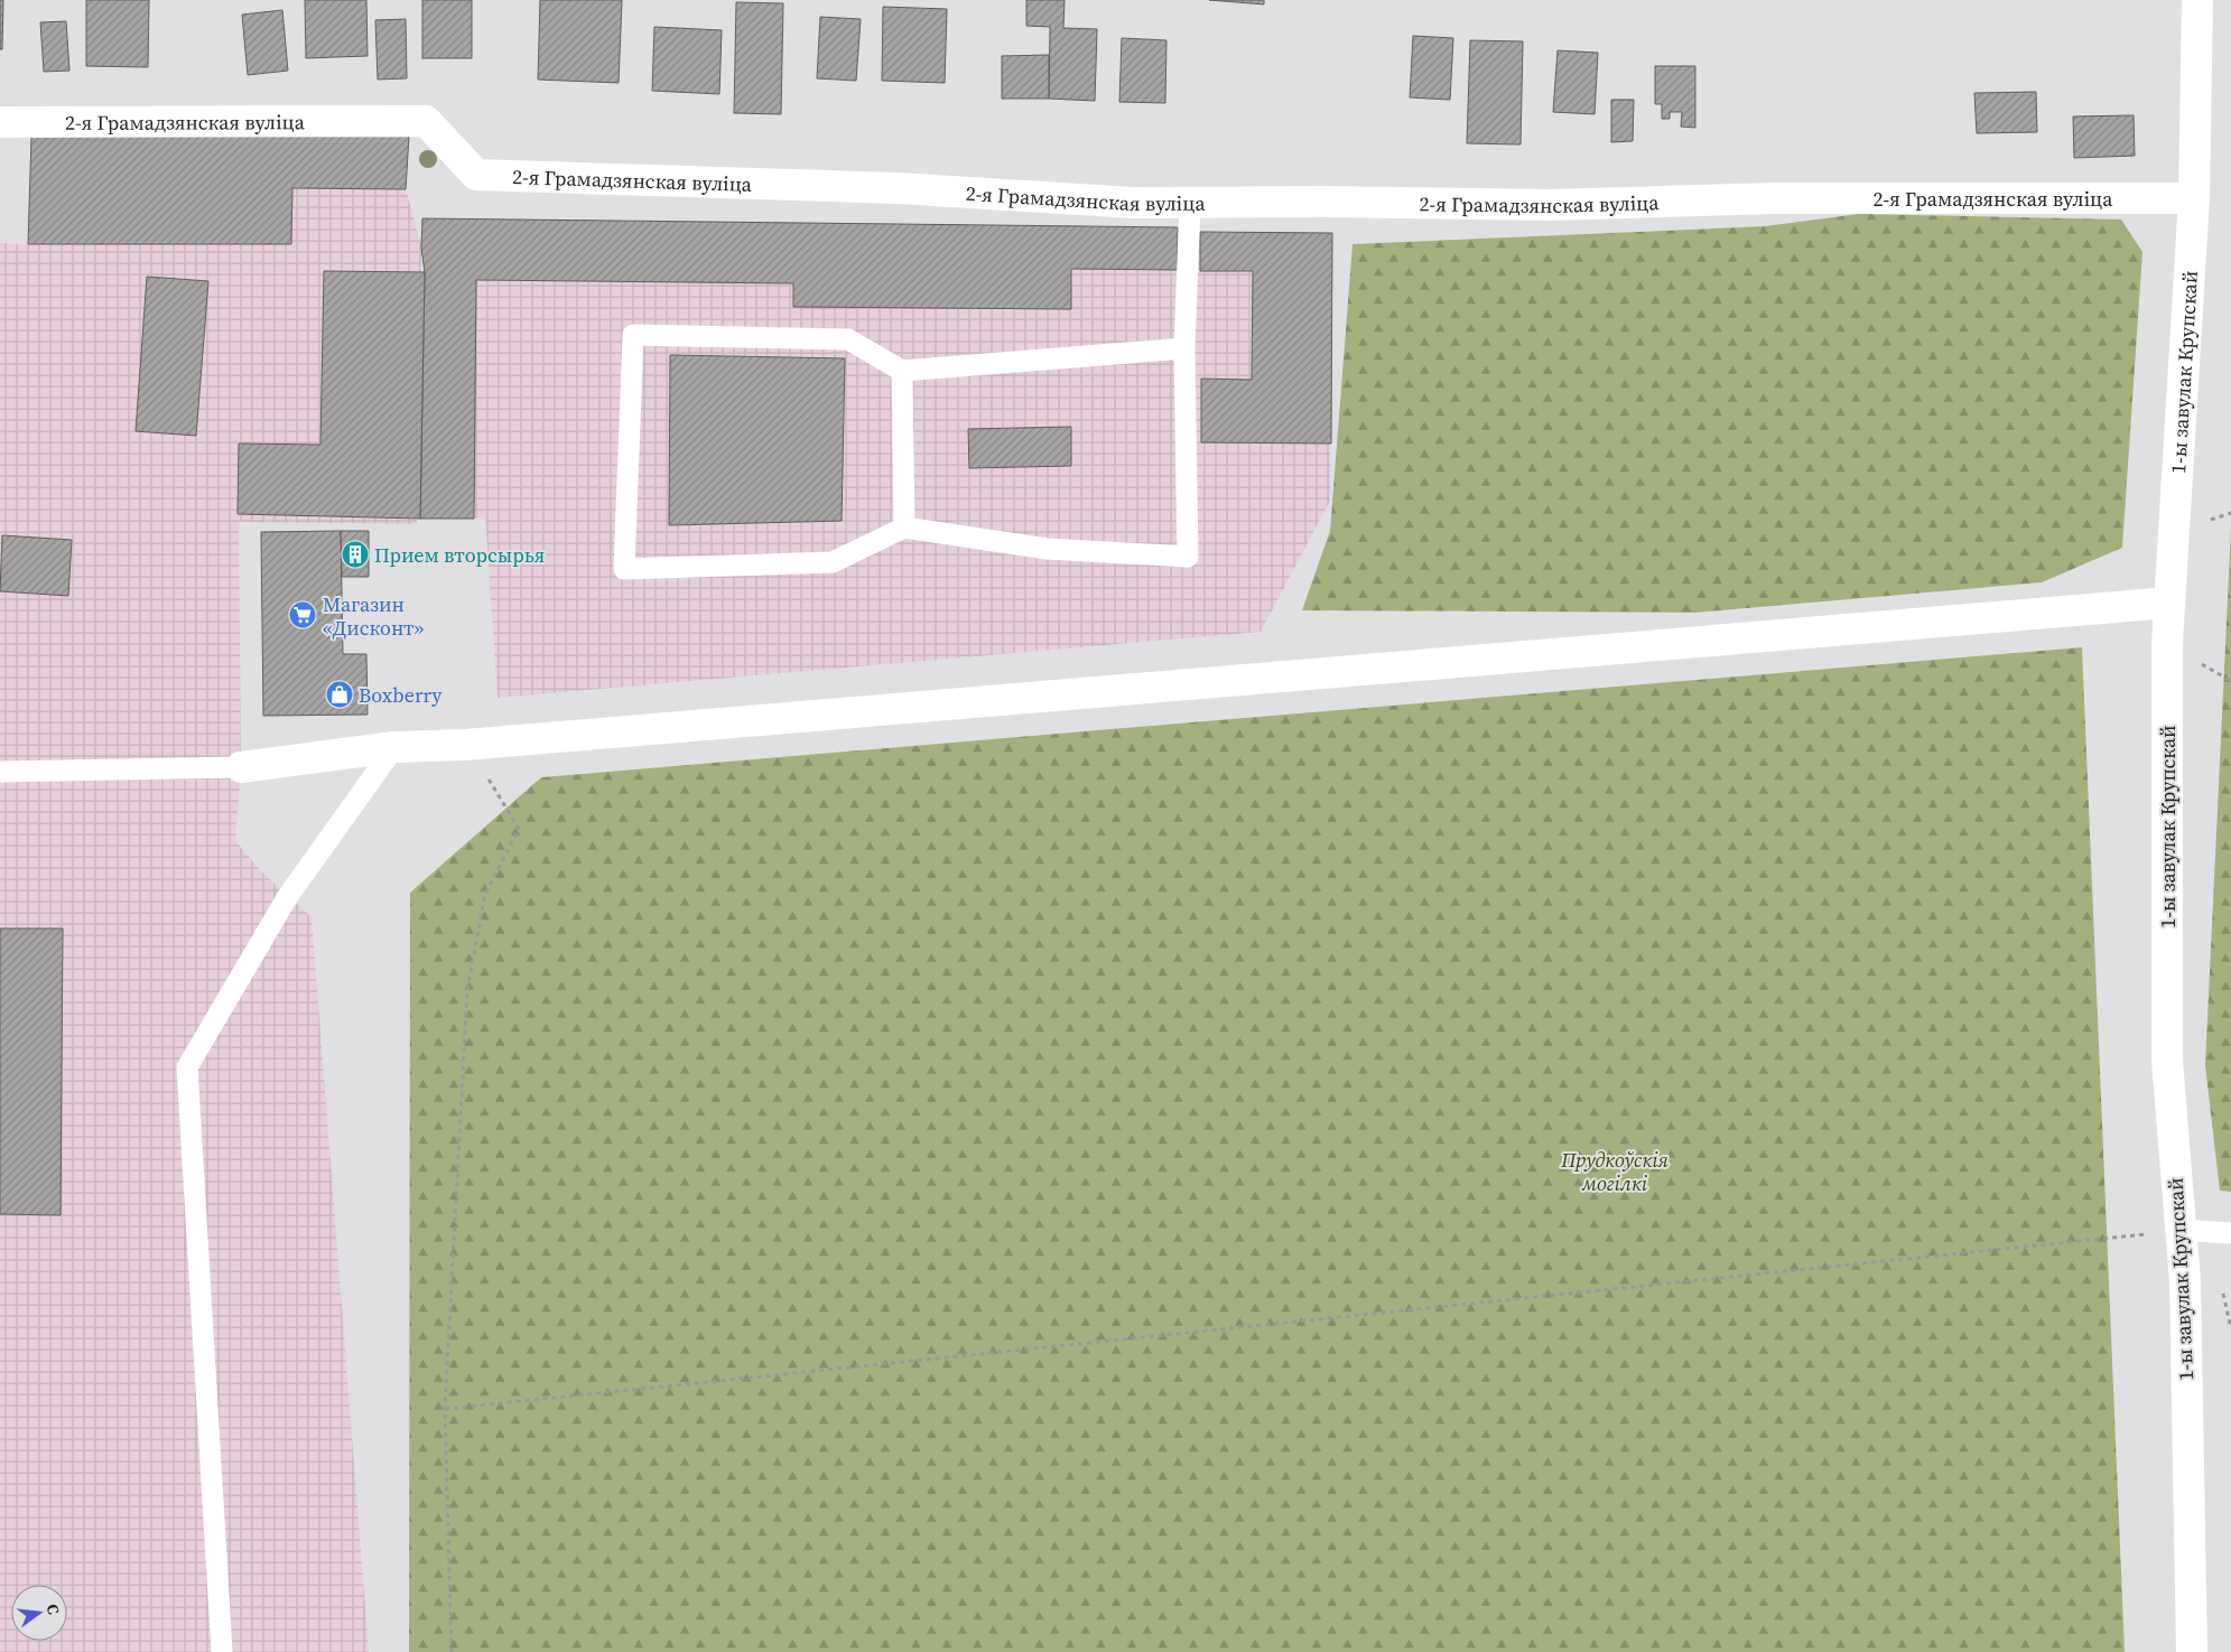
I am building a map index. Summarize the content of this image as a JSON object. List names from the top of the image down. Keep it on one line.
{"streets":{"street":["2-я Грамадзянская вуліца","1-ы завулак Крупскай"]},"crossings":[["2-я Грамадзянская вуліца","1-ы завулак Крупскай"]],"parks":["Прудкоўскія могілкі"],"places":{"building":["Прием вторсырья"],"supermarket":["Магазин «Дисконт»"],"shop":["Boxberry"]},"north":"right"}
